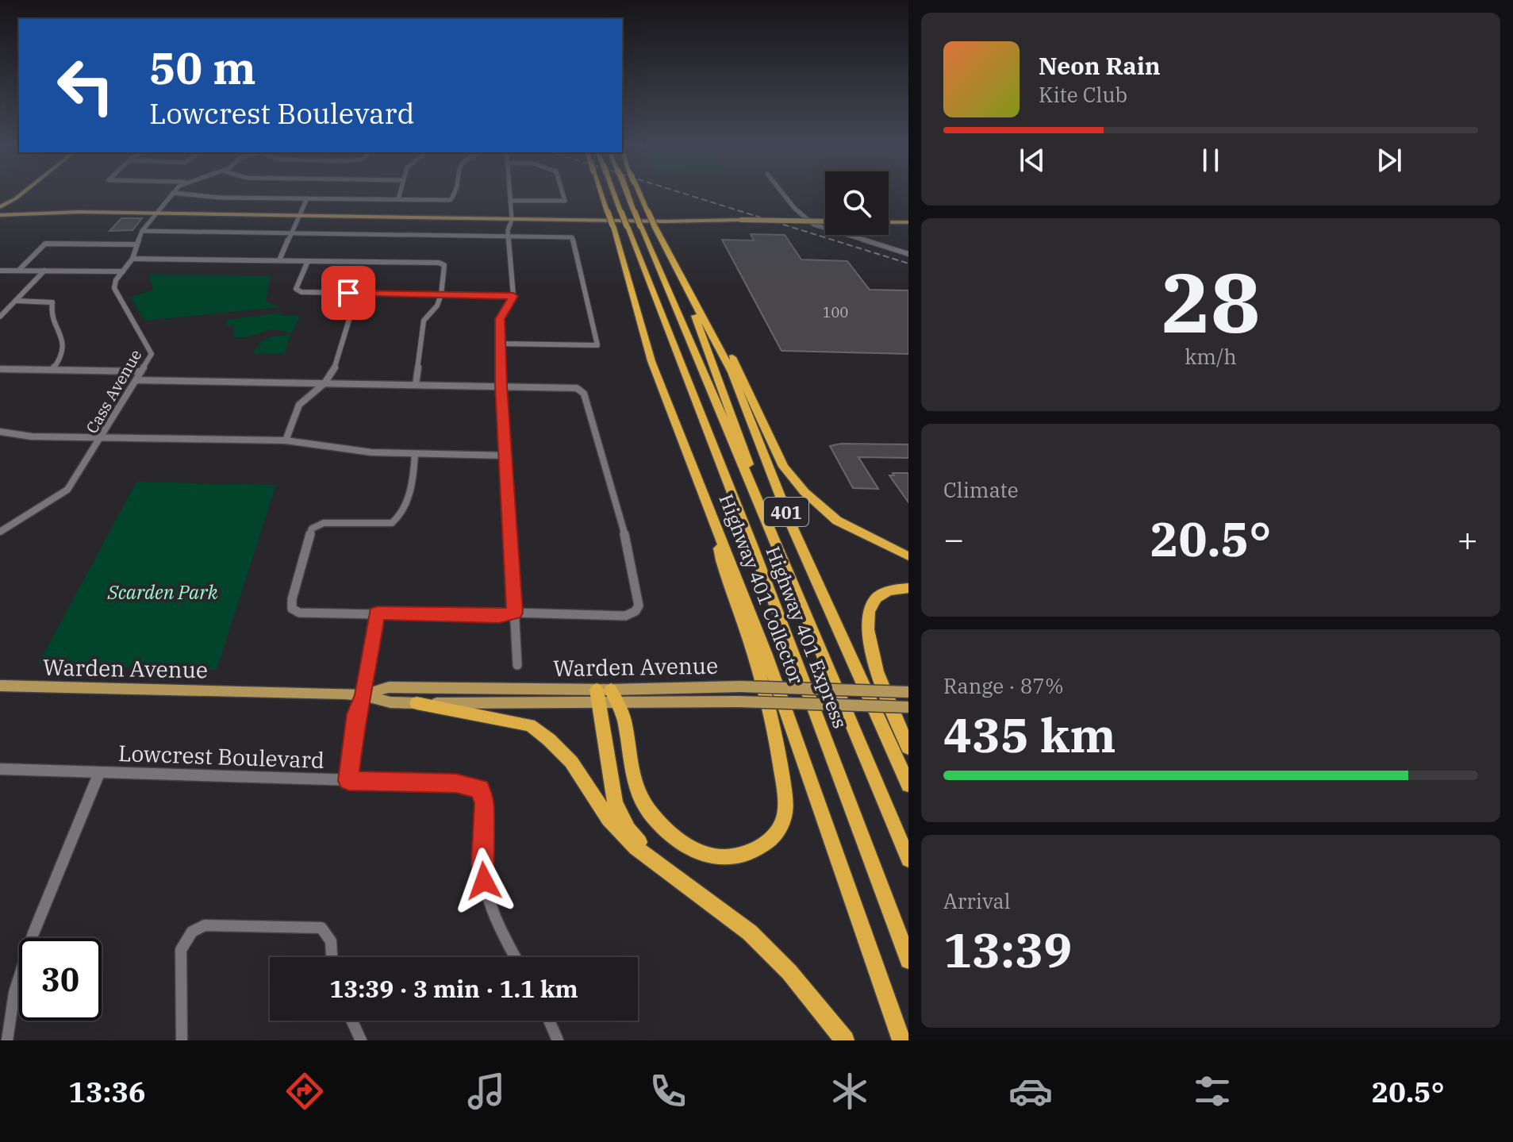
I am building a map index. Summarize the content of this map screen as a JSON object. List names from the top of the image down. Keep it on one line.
{"streets":{"highway":["401","Highway 401 Collector","Highway 401 Express"],"main road":["Warden Avenue"],"street":["Cass Avenue","Lowcrest Boulevard"]},"parks":["Scarden Park"],"house_numbers":["100"],"page":{"turn":["50 m","Lowcrest Boulevard"],"song":["Neon Rain","Kite Club"],"tile":[["28","km/h"],"Climate",["Range · 87%","435 km"],["Arrival","13:39"]],"heat":["−","20.5°","+"],"limit":"30","trip":"13:39 · 3 min · 1.1 km","tabs":["13:36","20.5°"]}}
